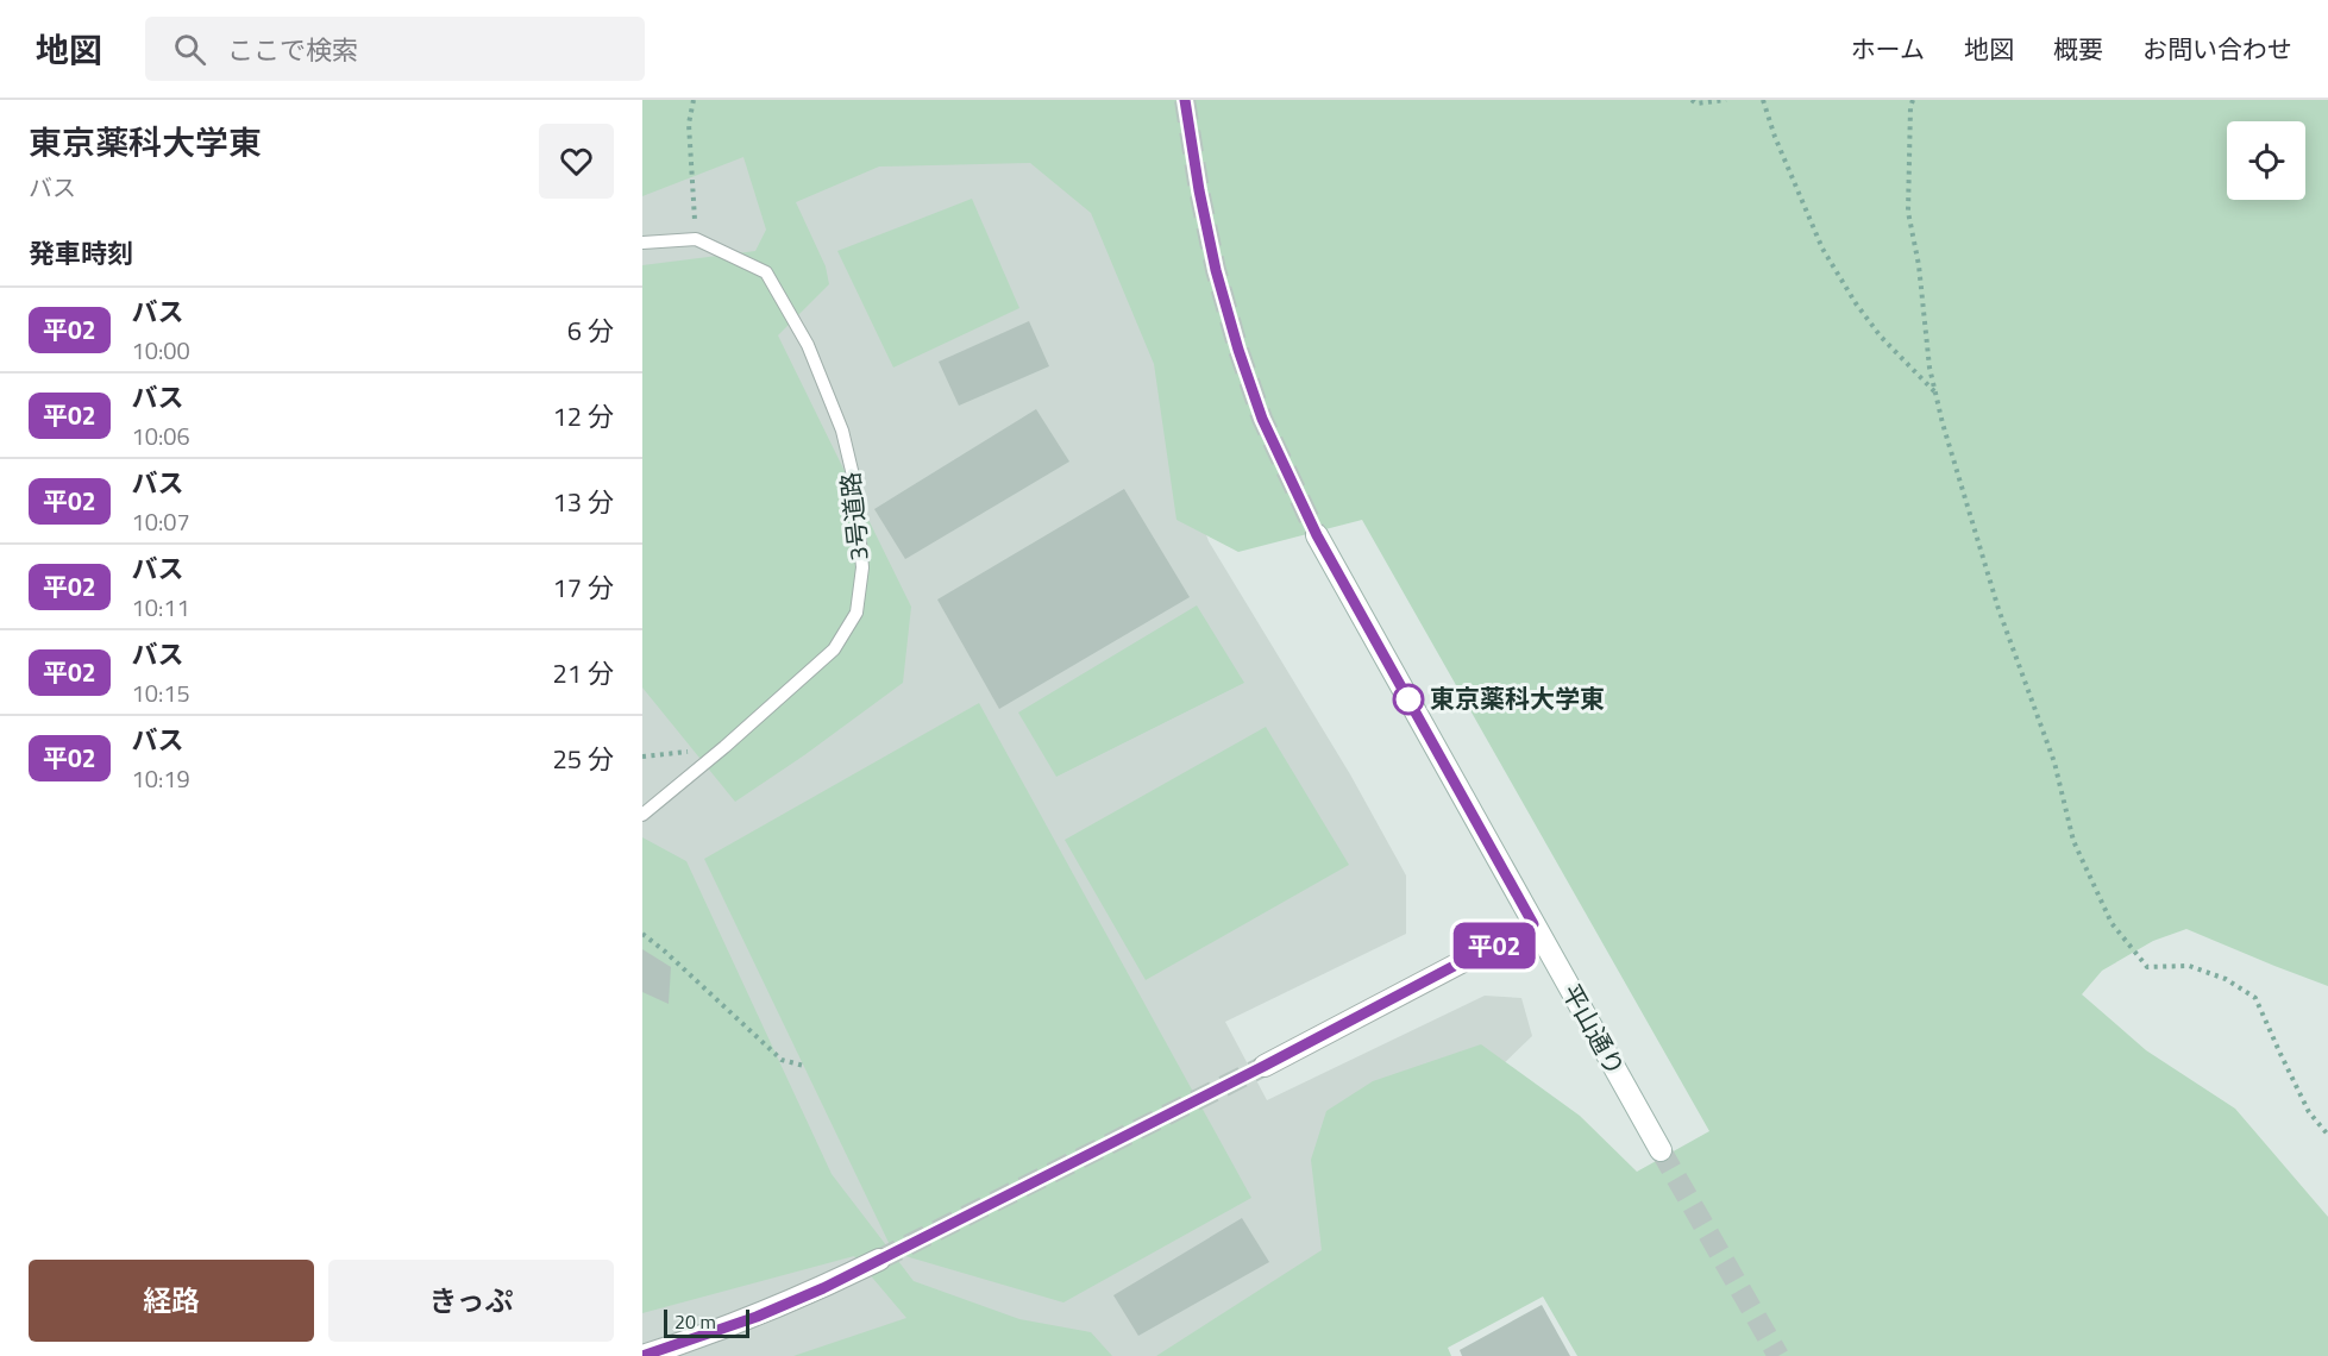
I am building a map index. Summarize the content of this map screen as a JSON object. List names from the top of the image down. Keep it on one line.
{"streets":{"main road":["平山通り"],"lane":["3号道路"]},"places":["東京薬科大学東"],"lines":["bus line 平02"],"scale_bar":"20 m","page":{"header":"地図","search":"ここで検索","nav":["ホーム","地図","概要","お問い合わせ"],"heading":[["東京薬科大学東","バス"],"発車時刻"],"on_map":"平02","list":[{"mark":"平02","name":"バス","note":"10:00","value":"6 分"},{"mark":"平02","name":"バス","note":"10:06","value":"12 分"},{"mark":"平02","name":"バス","note":"10:07","value":"13 分"},{"mark":"平02","name":"バス","note":"10:11","value":"17 分"},{"mark":"平02","name":"バス","note":"10:15","value":"21 分"},{"mark":"平02","name":"バス","note":"10:19","value":"25 分"}],"buttons":["経路","きっぷ"],"scale":"20 m"}}
